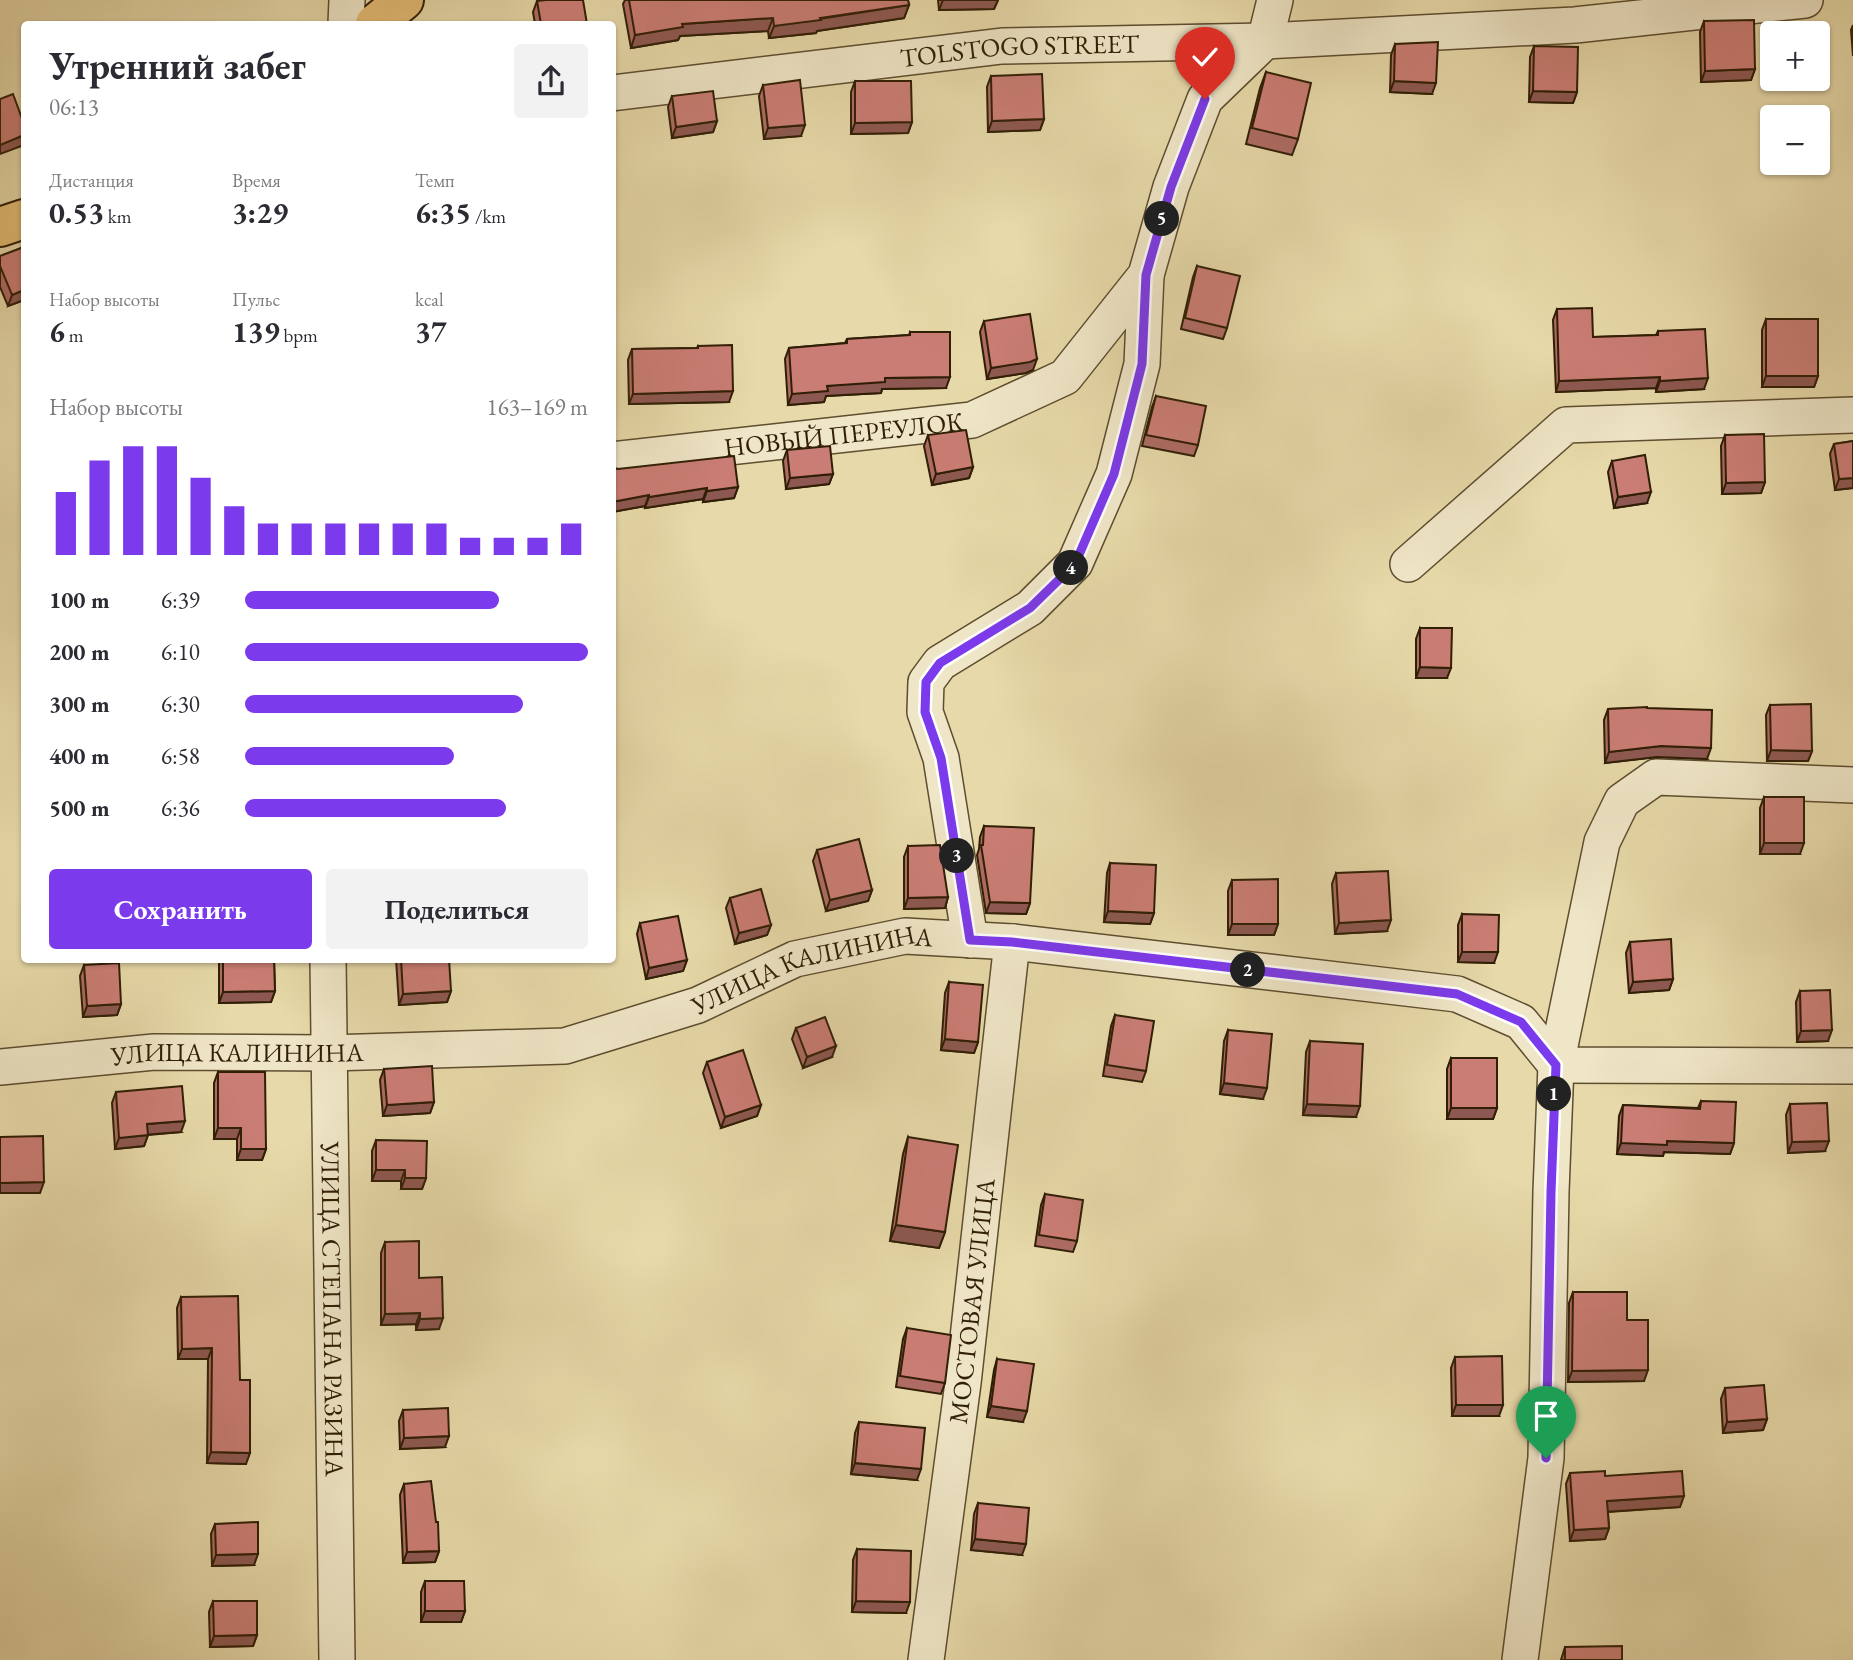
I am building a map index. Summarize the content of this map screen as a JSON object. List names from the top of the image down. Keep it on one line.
{"streets":{"street":["TOLSTOGO STREET","НОВЫЙ ПЕРЕУЛОК","УЛИЦА КАЛИНИНА","МОСТОВАЯ УЛИЦА","УЛИЦА СТЕПАНА РАЗИНА"]},"crossings":[["УЛИЦА КАЛИНИНА","МОСТОВАЯ УЛИЦА"],["УЛИЦА КАЛИНИНА","УЛИЦА СТЕПАНА РАЗИНА"]],"page":{"map_buttons":["+","−"],"heading":["Утренний забег","06:13"],"stats":[["Дистанция","0.53 km"],["Время","3:29"],["Темп","6:35 /km"],["Набор высоты","6 m"],["Пульс","139 bpm"],["kcal","37"]],"pins":["5","4","3","2","1"],"chart":["Набор высоты","163–169 m"],"list":[{"name":"100 m","note":"6:39"},{"name":"200 m","note":"6:10"},{"name":"300 m","note":"6:30"},{"name":"400 m","note":"6:58"},{"name":"500 m","note":"6:36"}],"buttons":["Сохранить","Поделиться"]}}
